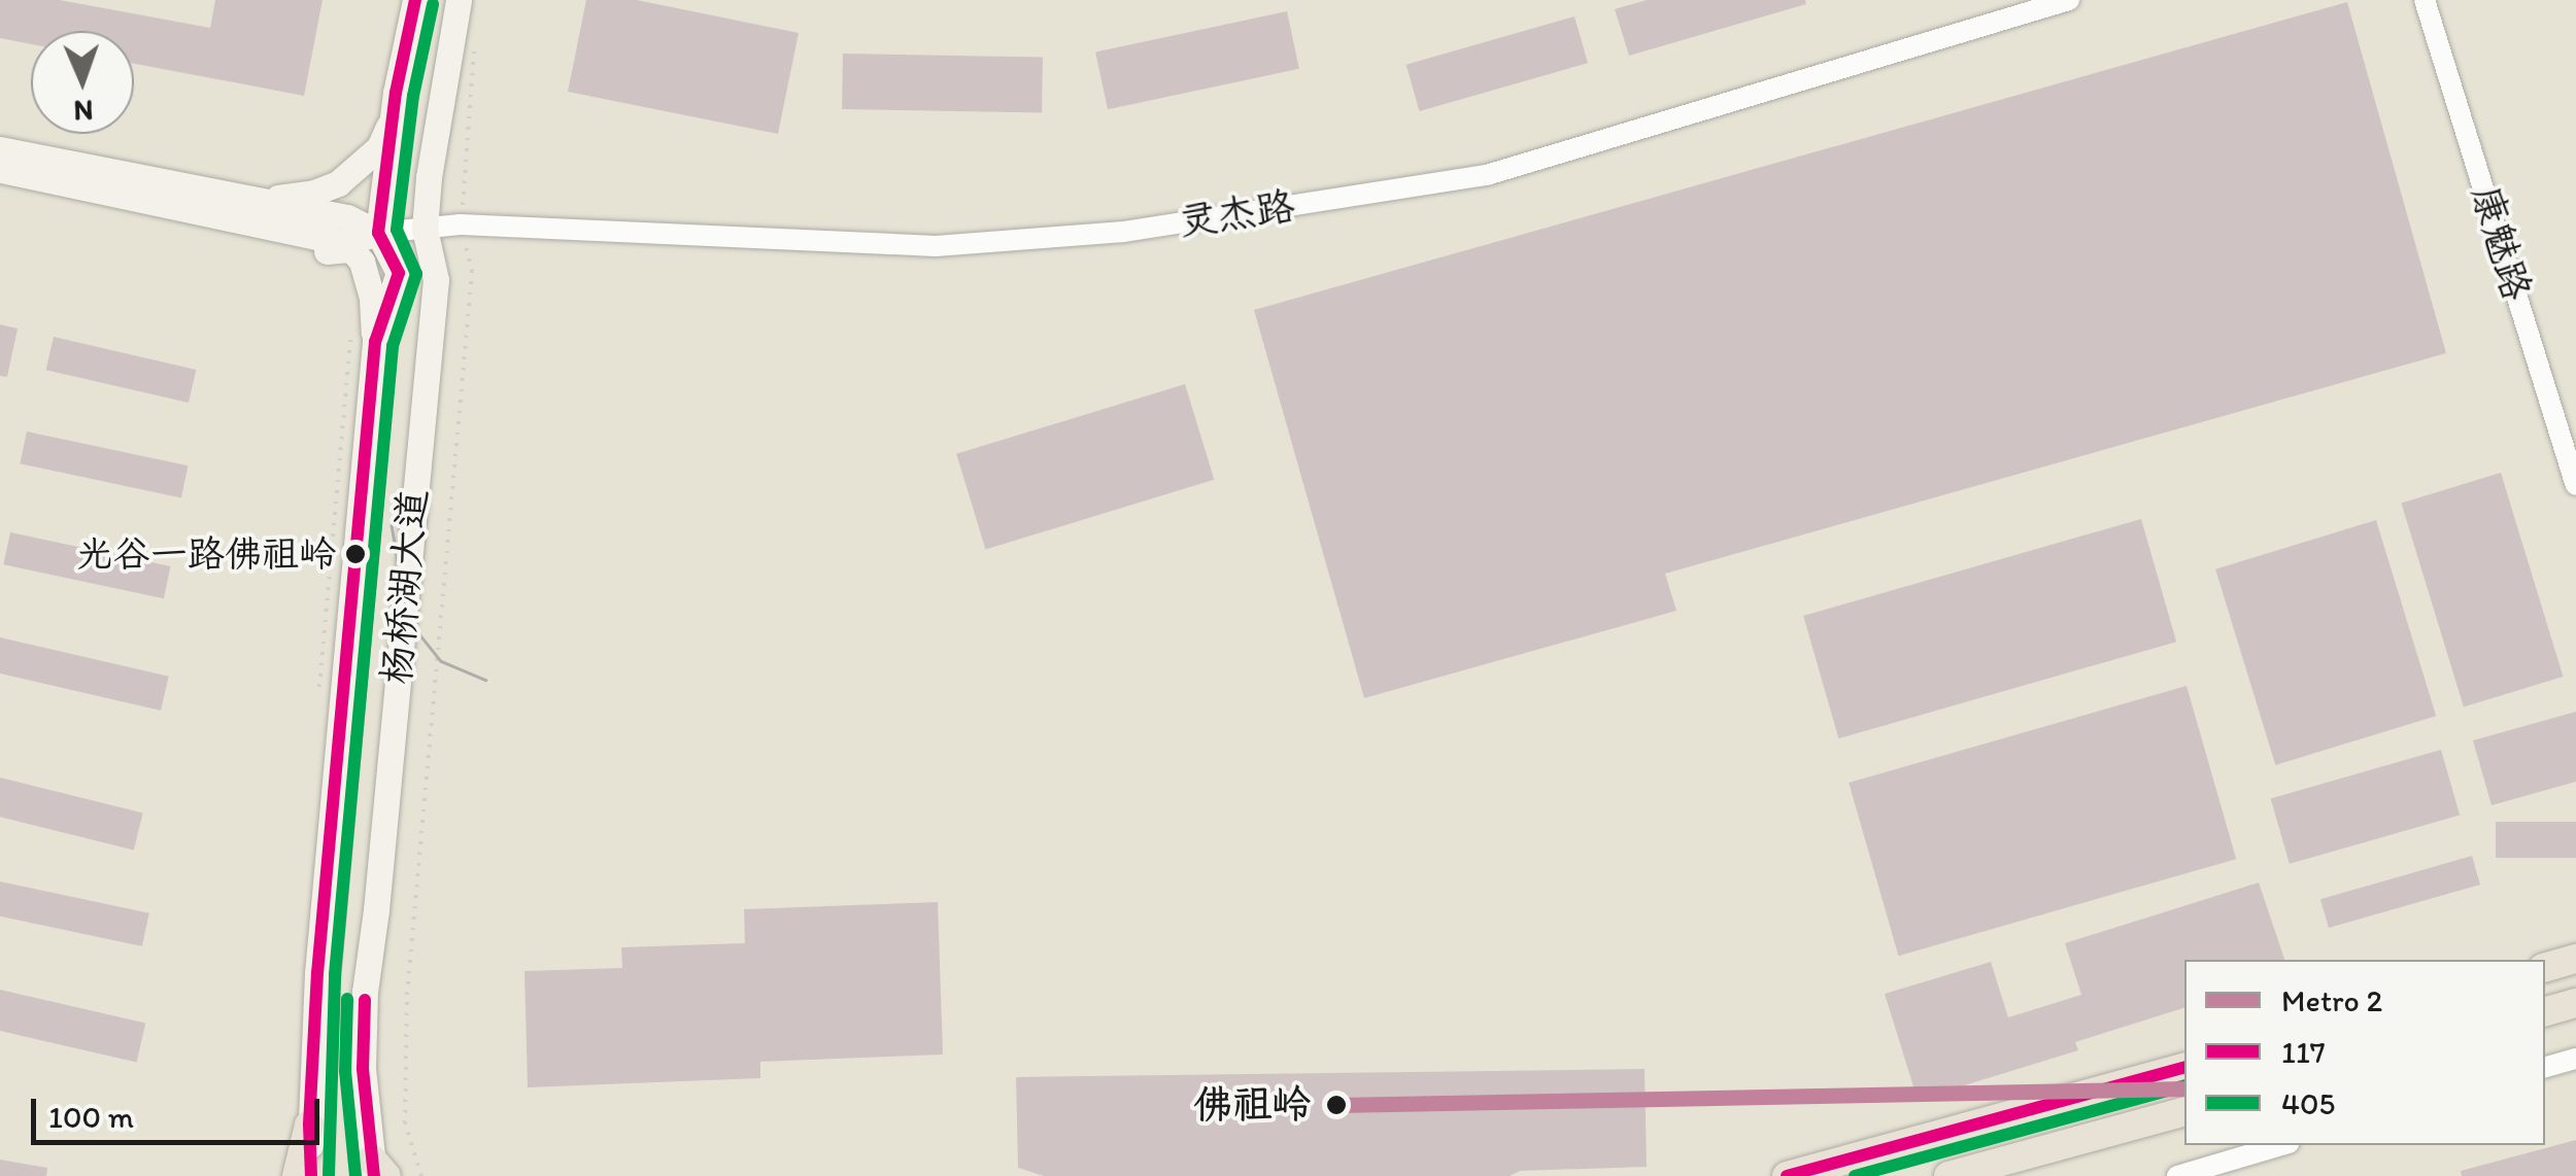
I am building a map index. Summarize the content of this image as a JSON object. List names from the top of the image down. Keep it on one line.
{"streets":{"main road":["杨桥湖大道"],"street":["灵杰路","康魅路"]},"crossings":[["灵杰路","杨桥湖大道"]],"places":["光谷一路佛祖岭","佛祖岭"],"lines":["transit line 117","transit line 405","metro line 2"],"legend":["Metro 2","117","405"],"scale_bar":"100 m","north":"bottom"}
